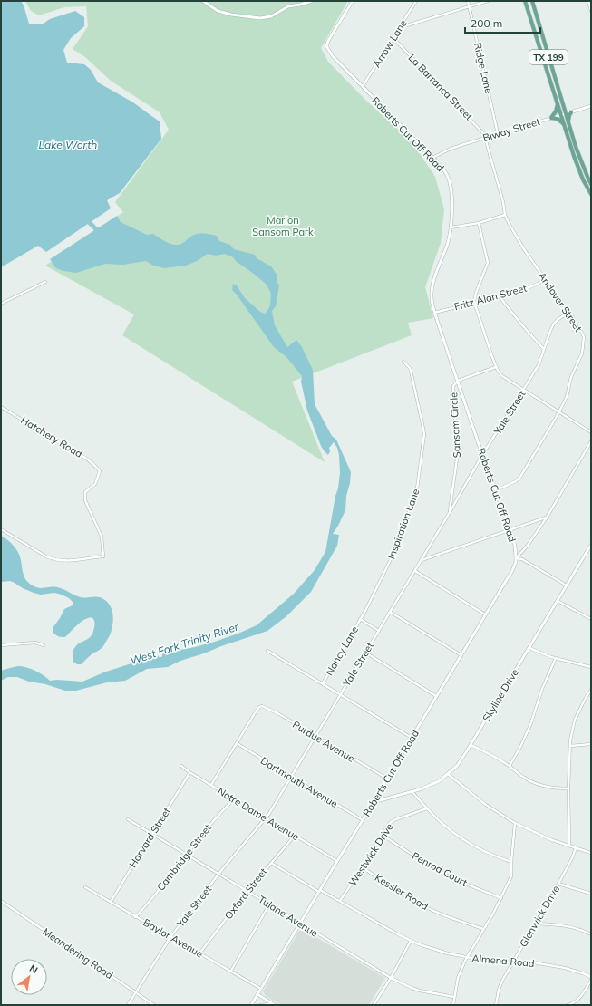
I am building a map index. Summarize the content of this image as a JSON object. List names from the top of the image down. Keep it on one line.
{"streets":{"main road":["TX 199"],"street":["Arrow Lane","Ridge Lane","La Barranca Street","Biway Street","Roberts Cut Off Road","Fritz Alan Street","Andover Street","Yale Street","Sansom Circle","Hatchery Road","Inspiration Lane","Nancy Lane","Skyline Drive","Purdue Avenue","Dartmouth Avenue","Notre Dame Avenue","Harvard Street","Westwick Drive","Cambridge Street","Penrod Court","Kessler Road","Oxford Street","Tulane Avenue","Glenwick Drive","Baylor Avenue","Meandering Road","Almena Road"]},"crossings":[["Arrow Lane","La Barranca Street"],["Arrow Lane","Roberts Cut Off Road"],["TX 199","Biway Street"],["Ridge Lane","Biway Street"],["La Barranca Street","Biway Street"],["La Barranca Street","Andover Street"],["Biway Street","Roberts Cut Off Road"],["Biway Street","Andover Street"],["Roberts Cut Off Road","Fritz Alan Street"],["Roberts Cut Off Road","Andover Street"],["Roberts Cut Off Road","Yale Street"],["Roberts Cut Off Road","Sansom Circle"],["Roberts Cut Off Road","Skyline Drive"],["Roberts Cut Off Road","Purdue Avenue"],["Roberts Cut Off Road","Dartmouth Avenue"],["Roberts Cut Off Road","Notre Dame Avenue"],["Roberts Cut Off Road","Tulane Avenue"],["Roberts Cut Off Road","Baylor Avenue"],["Roberts Cut Off Road","Almena Road"],["Fritz Alan Street","Andover Street"],["Andover Street","Yale Street"],["Yale Street","Sansom Circle"],["Yale Street","Purdue Avenue"],["Yale Street","Dartmouth Avenue"],["Yale Street","Notre Dame Avenue"],["Yale Street","Tulane Avenue"],["Yale Street","Baylor Avenue"],["Yale Street","Meandering Road"],["Inspiration Lane","Nancy Lane"],["Purdue Avenue","Dartmouth Avenue"],["Notre Dame Avenue","Harvard Street"],["Notre Dame Avenue","Cambridge Street"],["Notre Dame Avenue","Oxford Street"],["Harvard Street","Tulane Avenue"],["Harvard Street","Baylor Avenue"],["Westwick Drive","Penrod Court"],["Westwick Drive","Kessler Road"],["Westwick Drive","Almena Road"],["Cambridge Street","Tulane Avenue"],["Cambridge Street","Baylor Avenue"],["Oxford Street","Tulane Avenue"],["Oxford Street","Baylor Avenue"],["Oxford Street","Almena Road"],["Glenwick Drive","Almena Road"]],"water":["Lake Worth","West Fork Trinity River"],"parks":["Marion Sansom Park"],"scale_bar":"200 m","north":"top right"}
